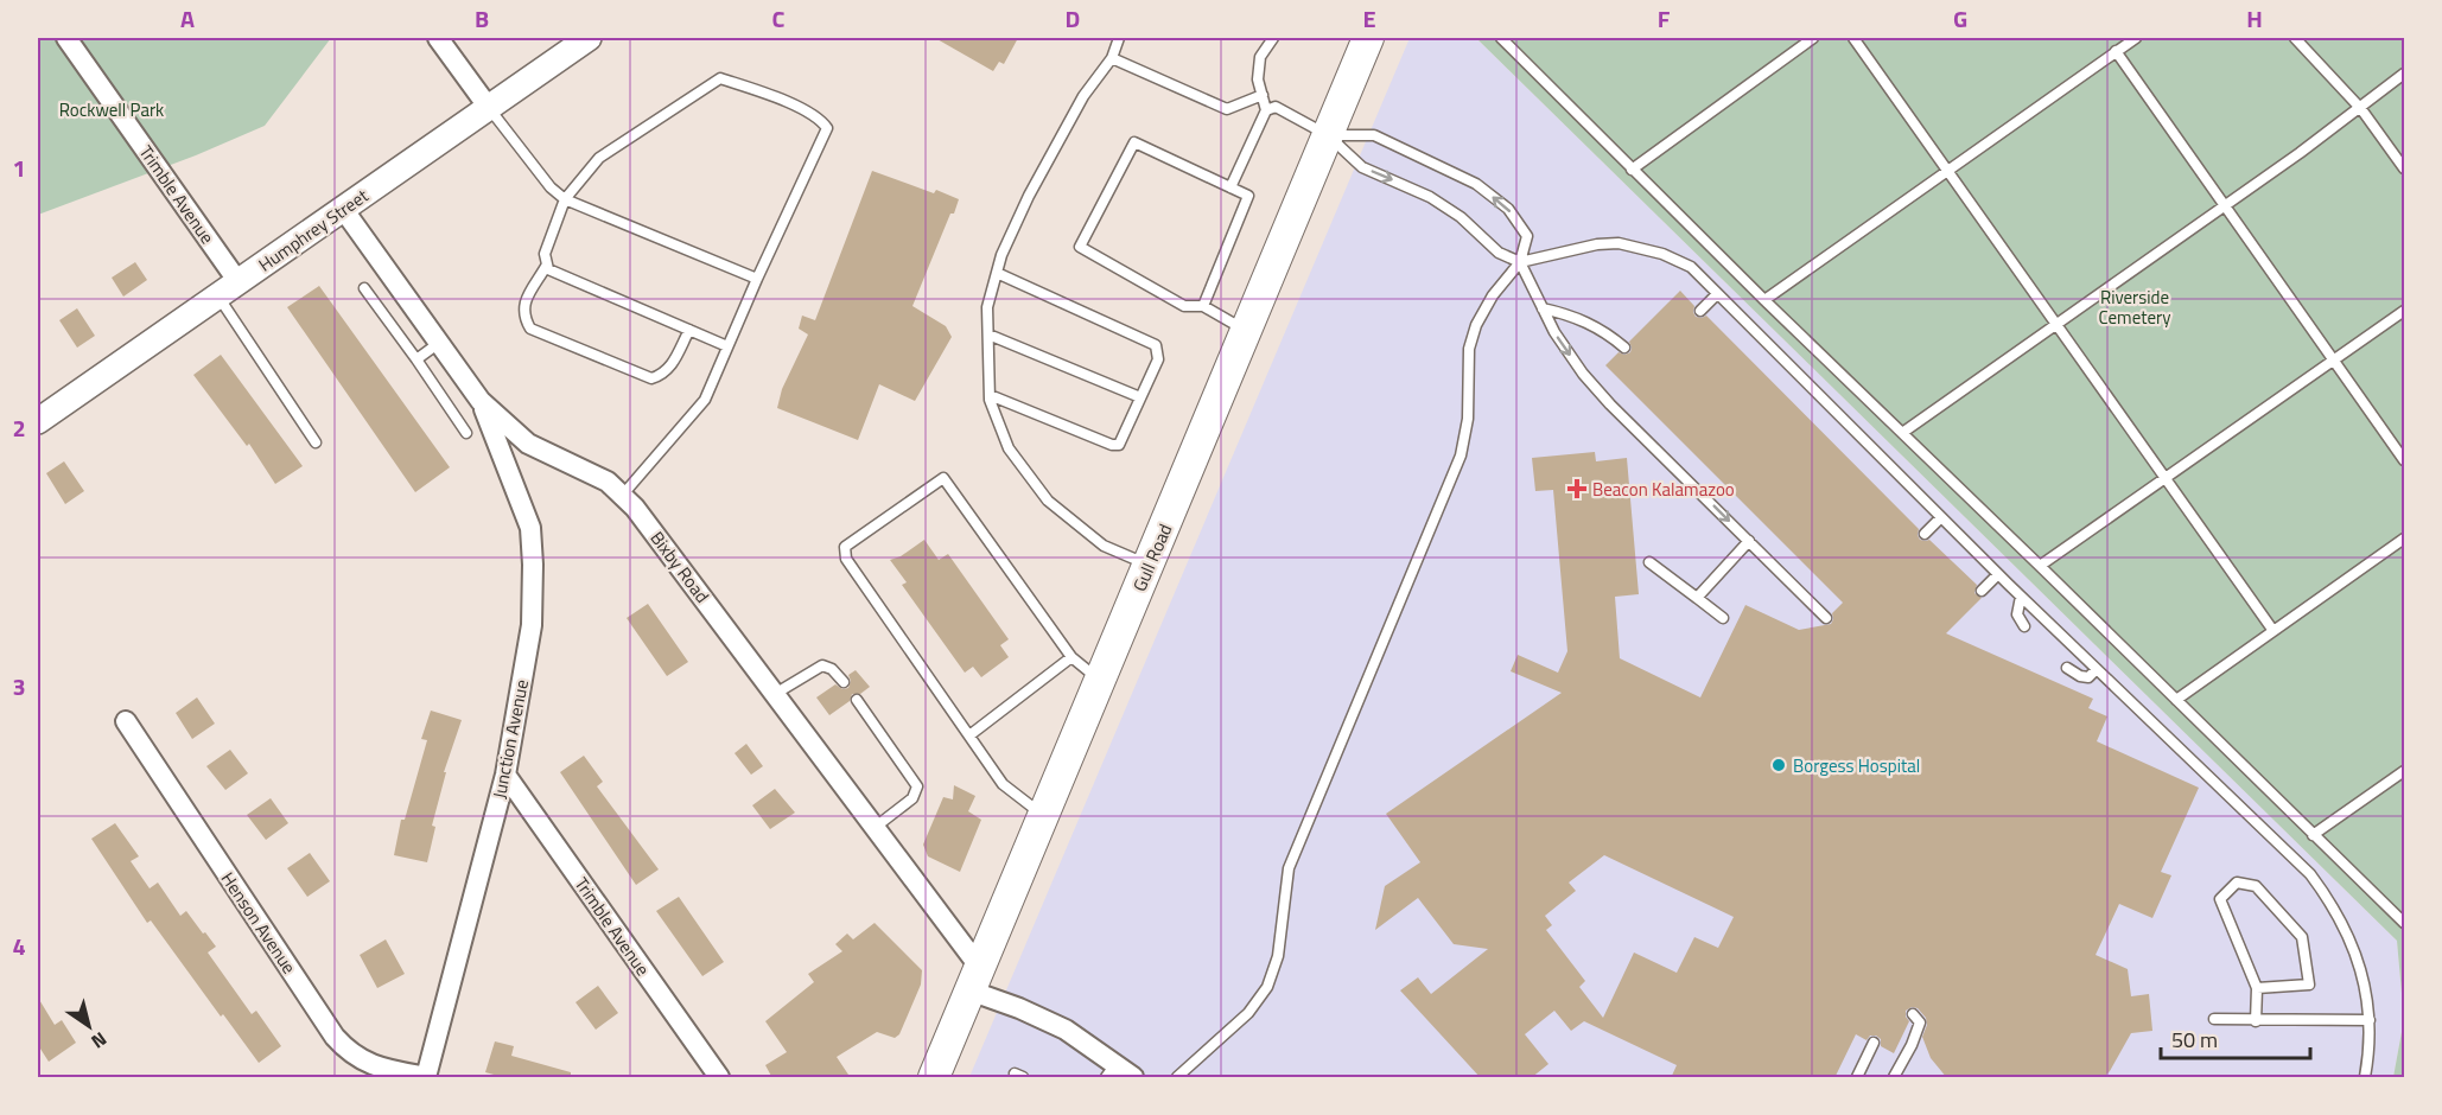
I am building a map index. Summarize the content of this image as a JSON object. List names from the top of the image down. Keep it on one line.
{"streets":{"main road":["Gull Road"],"street":["Trimble Avenue","Humphrey Street","Bixby Road","Junction Avenue","Henson Avenue"]},"crossings":[["Trimble Avenue","Humphrey Street"],["Trimble Avenue","Junction Avenue"],["Humphrey Street","Bixby Road"],["Gull Road","Bixby Road"],["Bixby Road","Junction Avenue"],["Junction Avenue","Henson Avenue"]],"parks":["Rockwell Park","Riverside Cemetery"],"places":{"health":["Beacon Kalamazoo"],"other":["Borgess Hospital"]},"scale_bar":"50 m","north":"bottom right","grid":{"columns":["A","B","C","D","E","F","G","H"],"rows":["1","2","3","4"]}}
